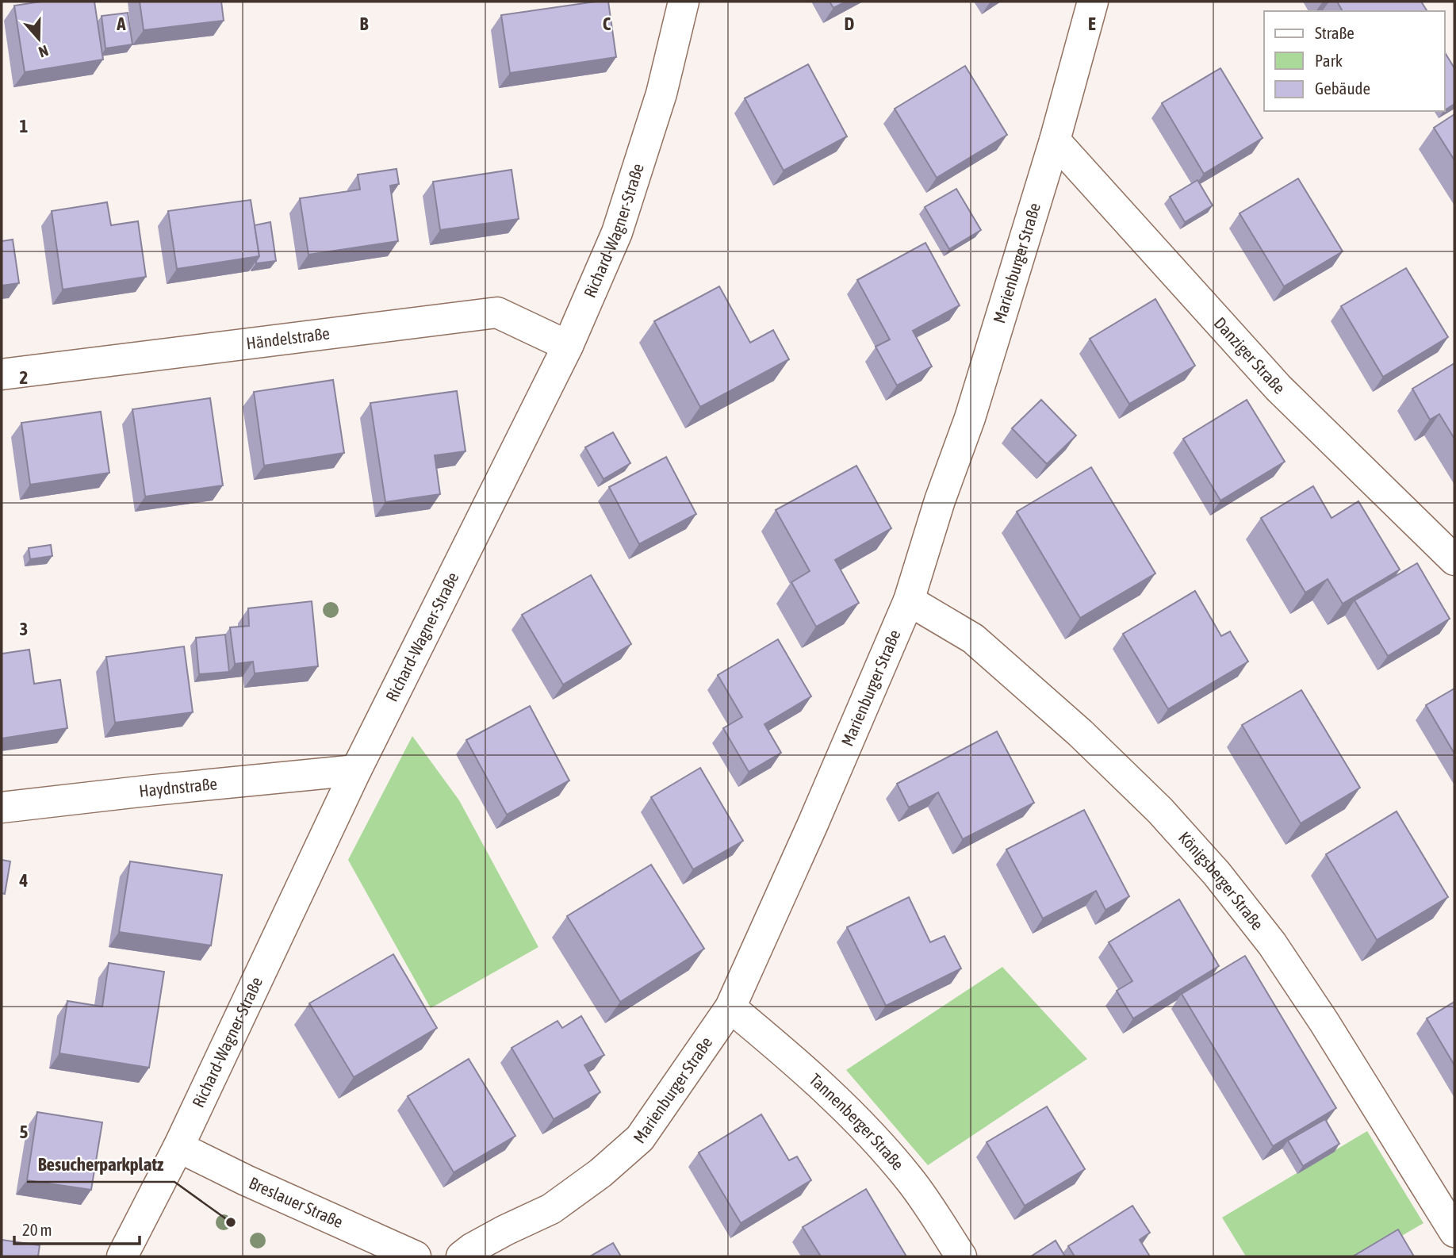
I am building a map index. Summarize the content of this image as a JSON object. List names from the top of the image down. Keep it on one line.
{"streets":{"street":["Richard-Wagner-Straße","Marienburger Straße","Händelstraße","Danziger Straße","Haydnstraße","Königsberger Straße","Tannenberger Straße","Breslauer Straße"]},"crossings":[["Richard-Wagner-Straße","Händelstraße"],["Richard-Wagner-Straße","Haydnstraße"],["Richard-Wagner-Straße","Breslauer Straße"],["Marienburger Straße","Danziger Straße"],["Marienburger Straße","Königsberger Straße"],["Marienburger Straße","Tannenberger Straße"]],"places":["Besucherparkplatz"],"legend":["Straße","Park","Gebäude"],"scale_bar":"20 m","north":"bottom","grid":{"columns":["A","B","C","D","E"],"rows":["1","2","3","4","5"]}}
